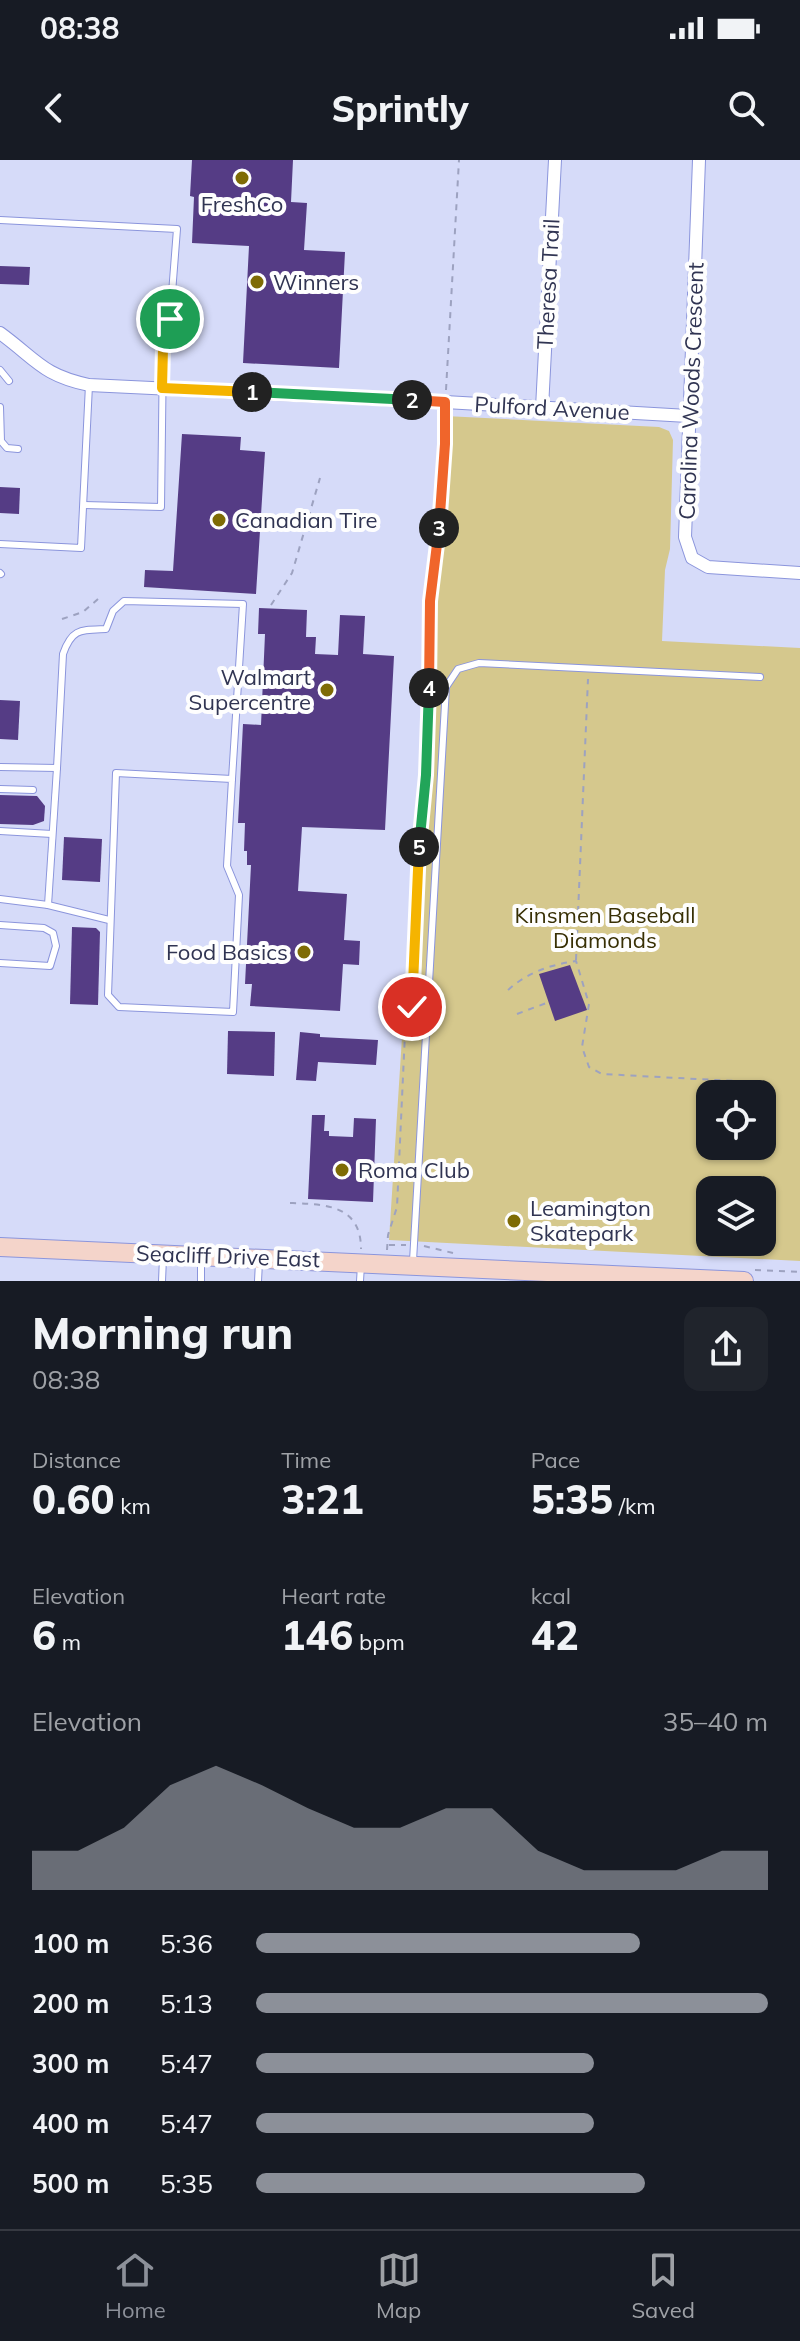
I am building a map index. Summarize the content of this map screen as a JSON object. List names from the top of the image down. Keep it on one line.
{"streets":{"main road":["Seacliff Drive East"],"street":["Theresa Trail","Carolina Woods Crescent","Pulford Avenue"]},"crossings":[["Theresa Trail","Pulford Avenue"],["Carolina Woods Crescent","Pulford Avenue"]],"parks":["Kinsmen Baseball Diamonds"],"places":["FreshCo","Winners","Canadian Tire","Walmart Supercentre","Food Basics","Roma Club","Leamington Skatepark"],"page":{"status":"08:38","header":"Sprintly","pins":["1","2","3","4","5"],"heading":["Morning run","08:38"],"stats":[["Distance","0.60 km"],["Time","3:21"],["Pace","5:35 /km"],["Elevation","6 m"],["Heart rate","146 bpm"],["kcal","42"]],"chart":["Elevation","35–40 m"],"list":[{"name":"100 m","note":"5:36"},{"name":"200 m","note":"5:13"},{"name":"300 m","note":"5:47"},{"name":"400 m","note":"5:47"},{"name":"500 m","note":"5:35"}],"tabs":["Home","Map","Saved"]}}
